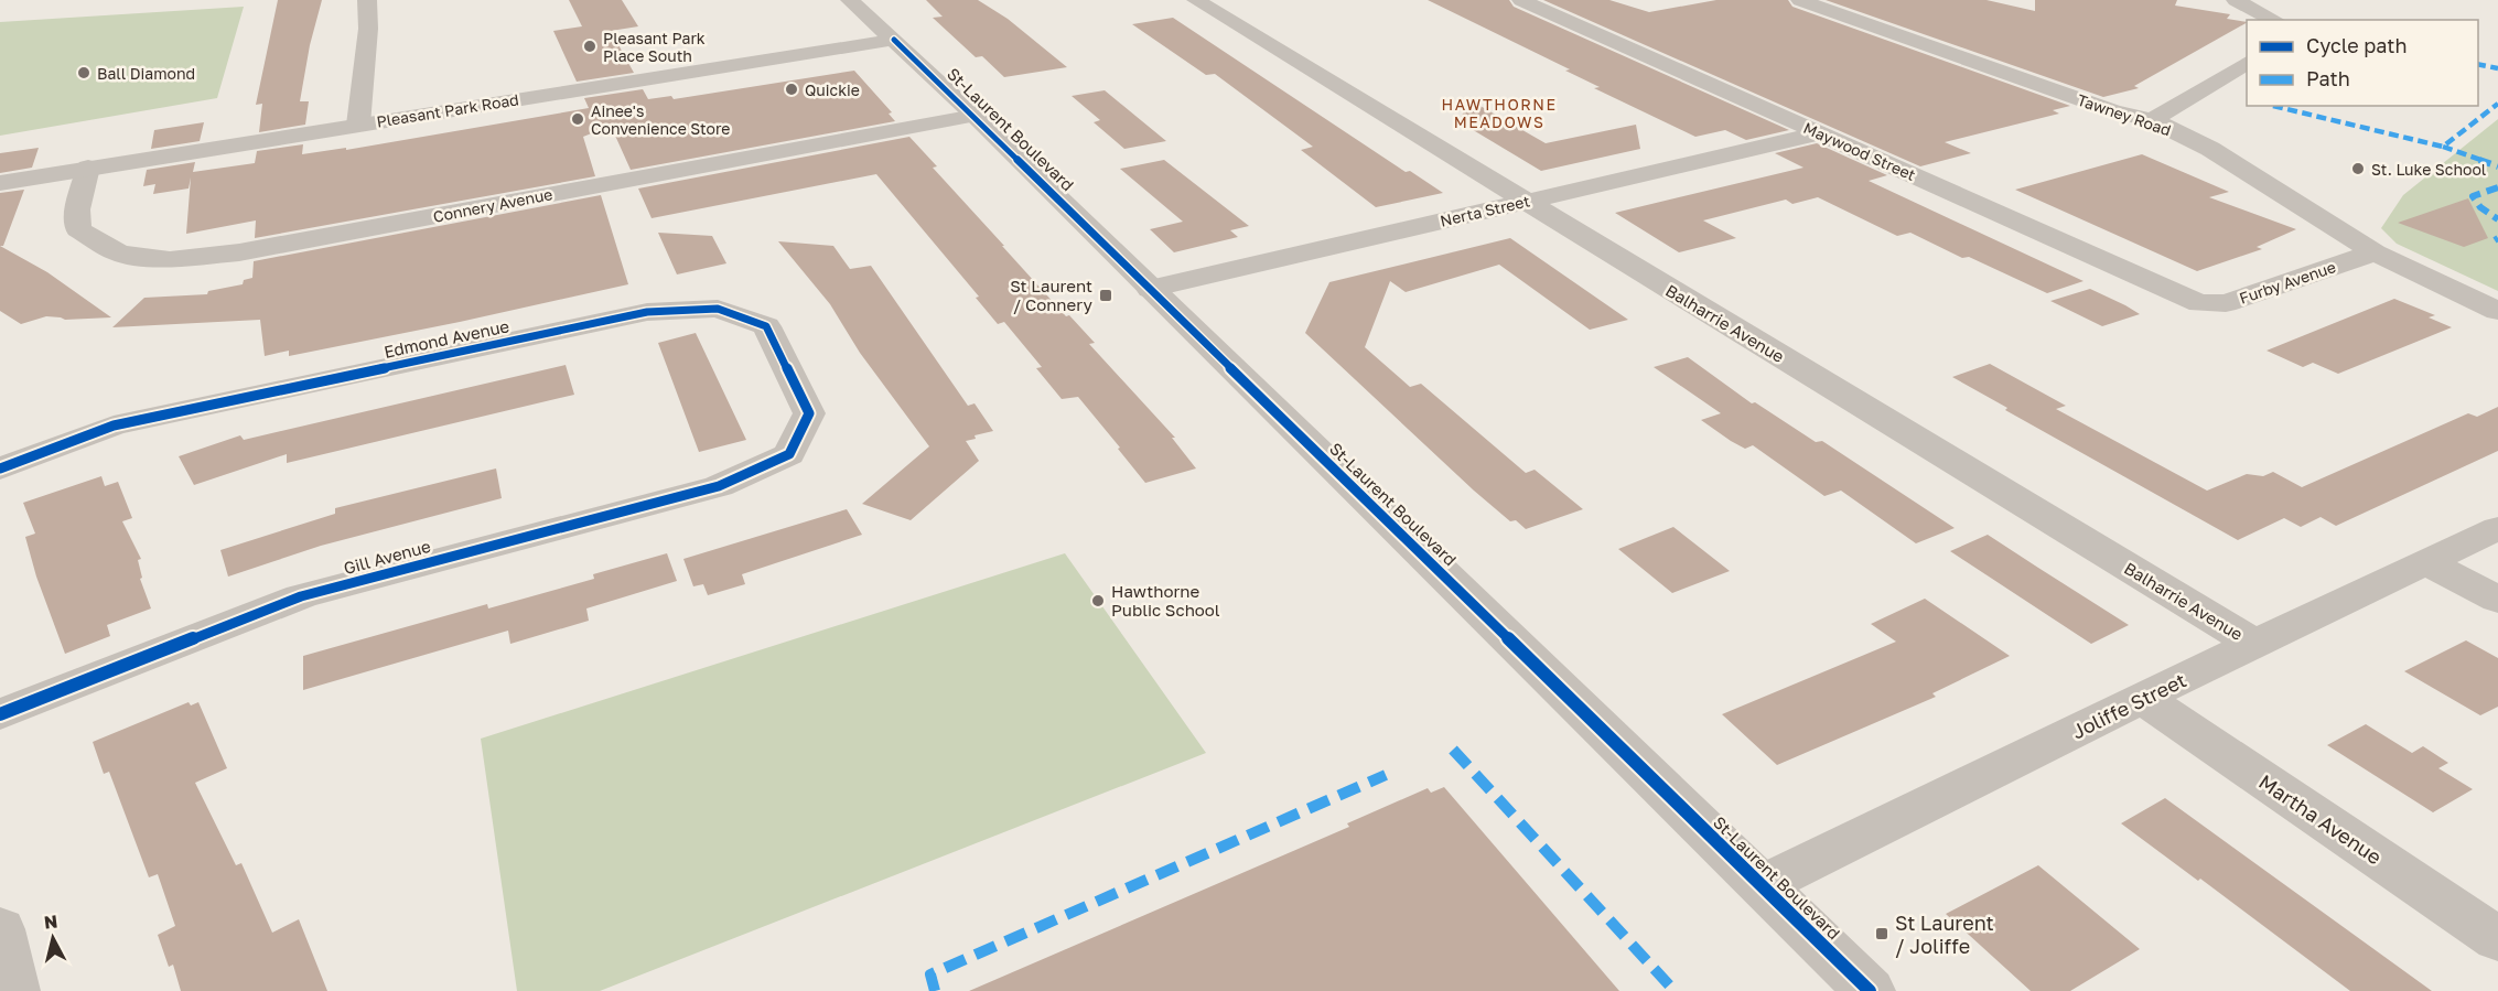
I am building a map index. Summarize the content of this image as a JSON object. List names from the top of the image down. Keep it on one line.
{"streets":{"street":["Pleasant Park Road","Tawney Road","St-Laurent Boulevard","Maywood Street","Connery Avenue","Nerta Street","Furby Avenue","Balharrie Avenue","Edmond Avenue","Gill Avenue","Joliffe Street","Martha Avenue"]},"crossings":[["Pleasant Park Road","St-Laurent Boulevard"],["Pleasant Park Road","Connery Avenue"],["Tawney Road","Furby Avenue"],["St-Laurent Boulevard","Connery Avenue"],["St-Laurent Boulevard","Nerta Street"],["St-Laurent Boulevard","Joliffe Street"],["Maywood Street","Nerta Street"],["Maywood Street","Furby Avenue"],["Nerta Street","Balharrie Avenue"],["Balharrie Avenue","Joliffe Street"],["Edmond Avenue","Gill Avenue"],["Joliffe Street","Martha Avenue"]],"districts":["HAWTHORNE MEADOWS"],"places":{"other":["Pleasant Park Place South","Ball Diamond","Quickie","Ainee's Convenience Store","St. Luke School","Hawthorne Public School"],"transit":["St Laurent / Connery","St Laurent / Joliffe"]},"legend":["Cycle path","Path"],"north":"top"}
